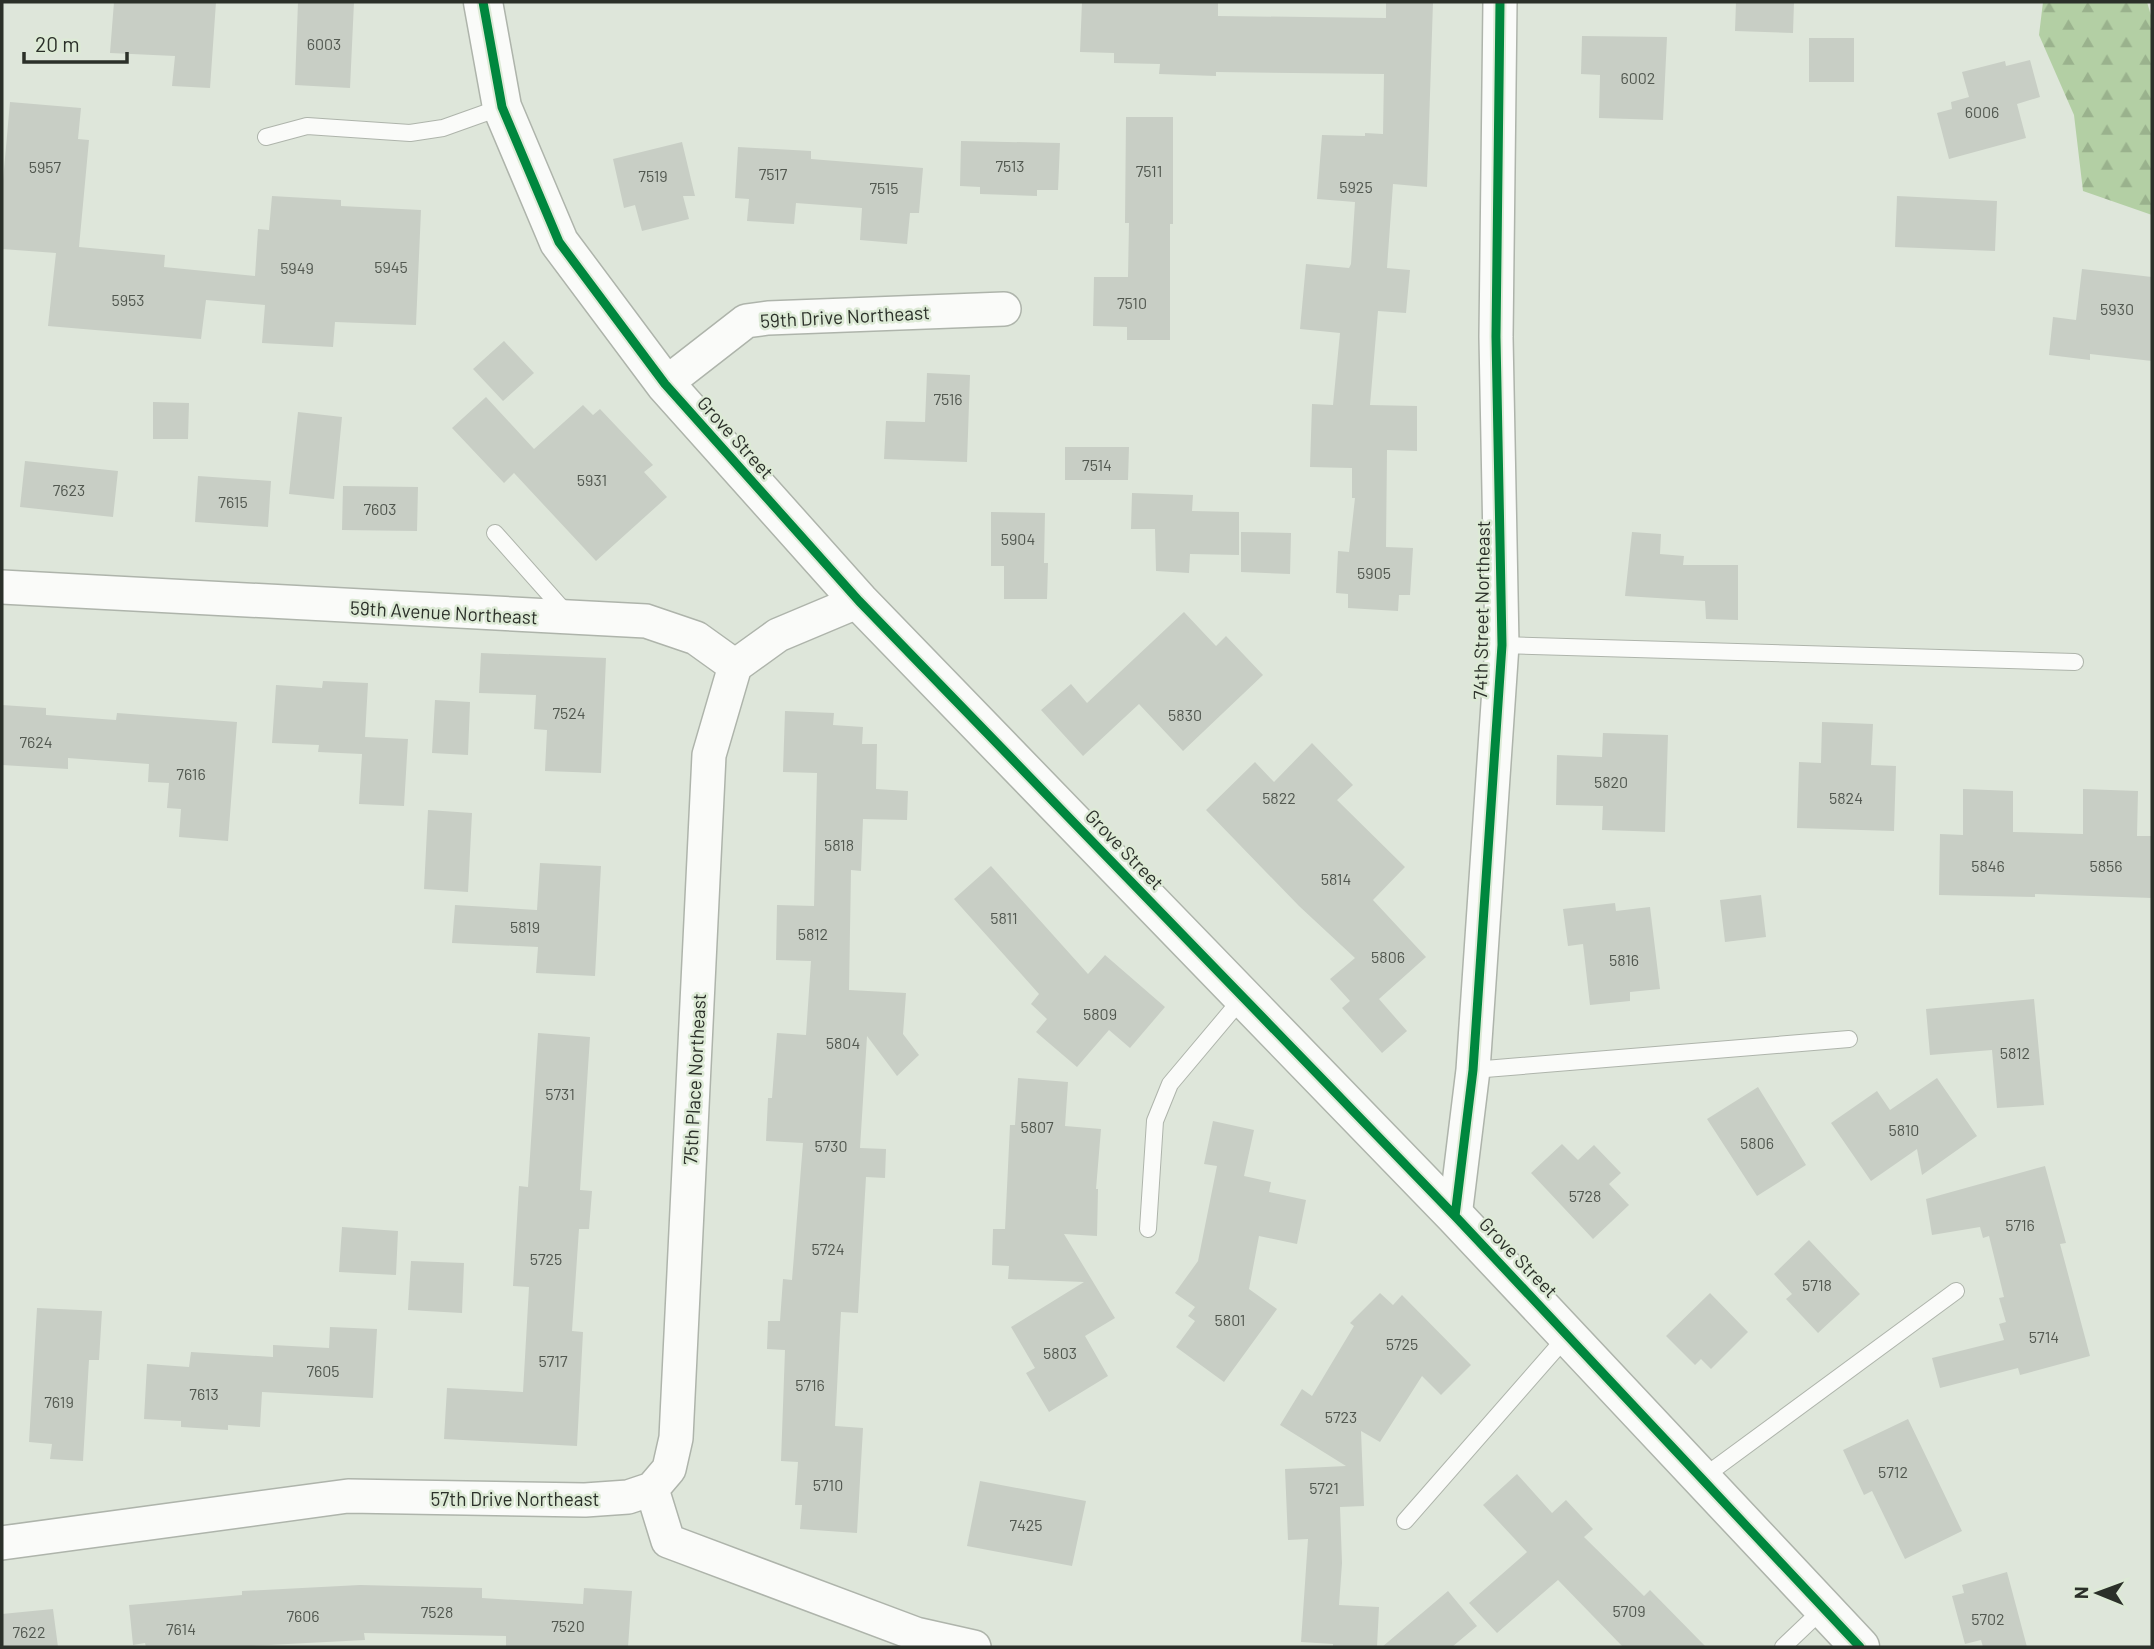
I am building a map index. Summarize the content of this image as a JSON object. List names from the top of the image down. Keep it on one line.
{"streets":{"street":["59th Drive Northeast","Grove Street","74th Street Northeast","59th Avenue Northeast","75th Place Northeast","57th Drive Northeast"]},"crossings":[["59th Drive Northeast","Grove Street"],["Grove Street","74th Street Northeast"],["59th Avenue Northeast","75th Place Northeast"],["75th Place Northeast","57th Drive Northeast"]],"house_numbers":["6003","6002","6006","7513","5957","7511","7517","7519","5925","7515","5945","5949","5953","7510","5930","7516","7514","5931","7623","7615","7603","5904","5905","7524","5830","7624","7616","5820","5822","5824","5818","5846","5856","5814","5811","5819","5812","5806","5816","5809","5804","5812","5731","5807","5810","5806","5730","5728","5716","5724","5725","5718","5801","5714","5725","5803","5717","7605","5716","7613","7619","5723","5712","5710","5721","7425","5709","7528","7606","5702","7520","7614","7622"],"scale_bar":"20 m","north":"left"}
